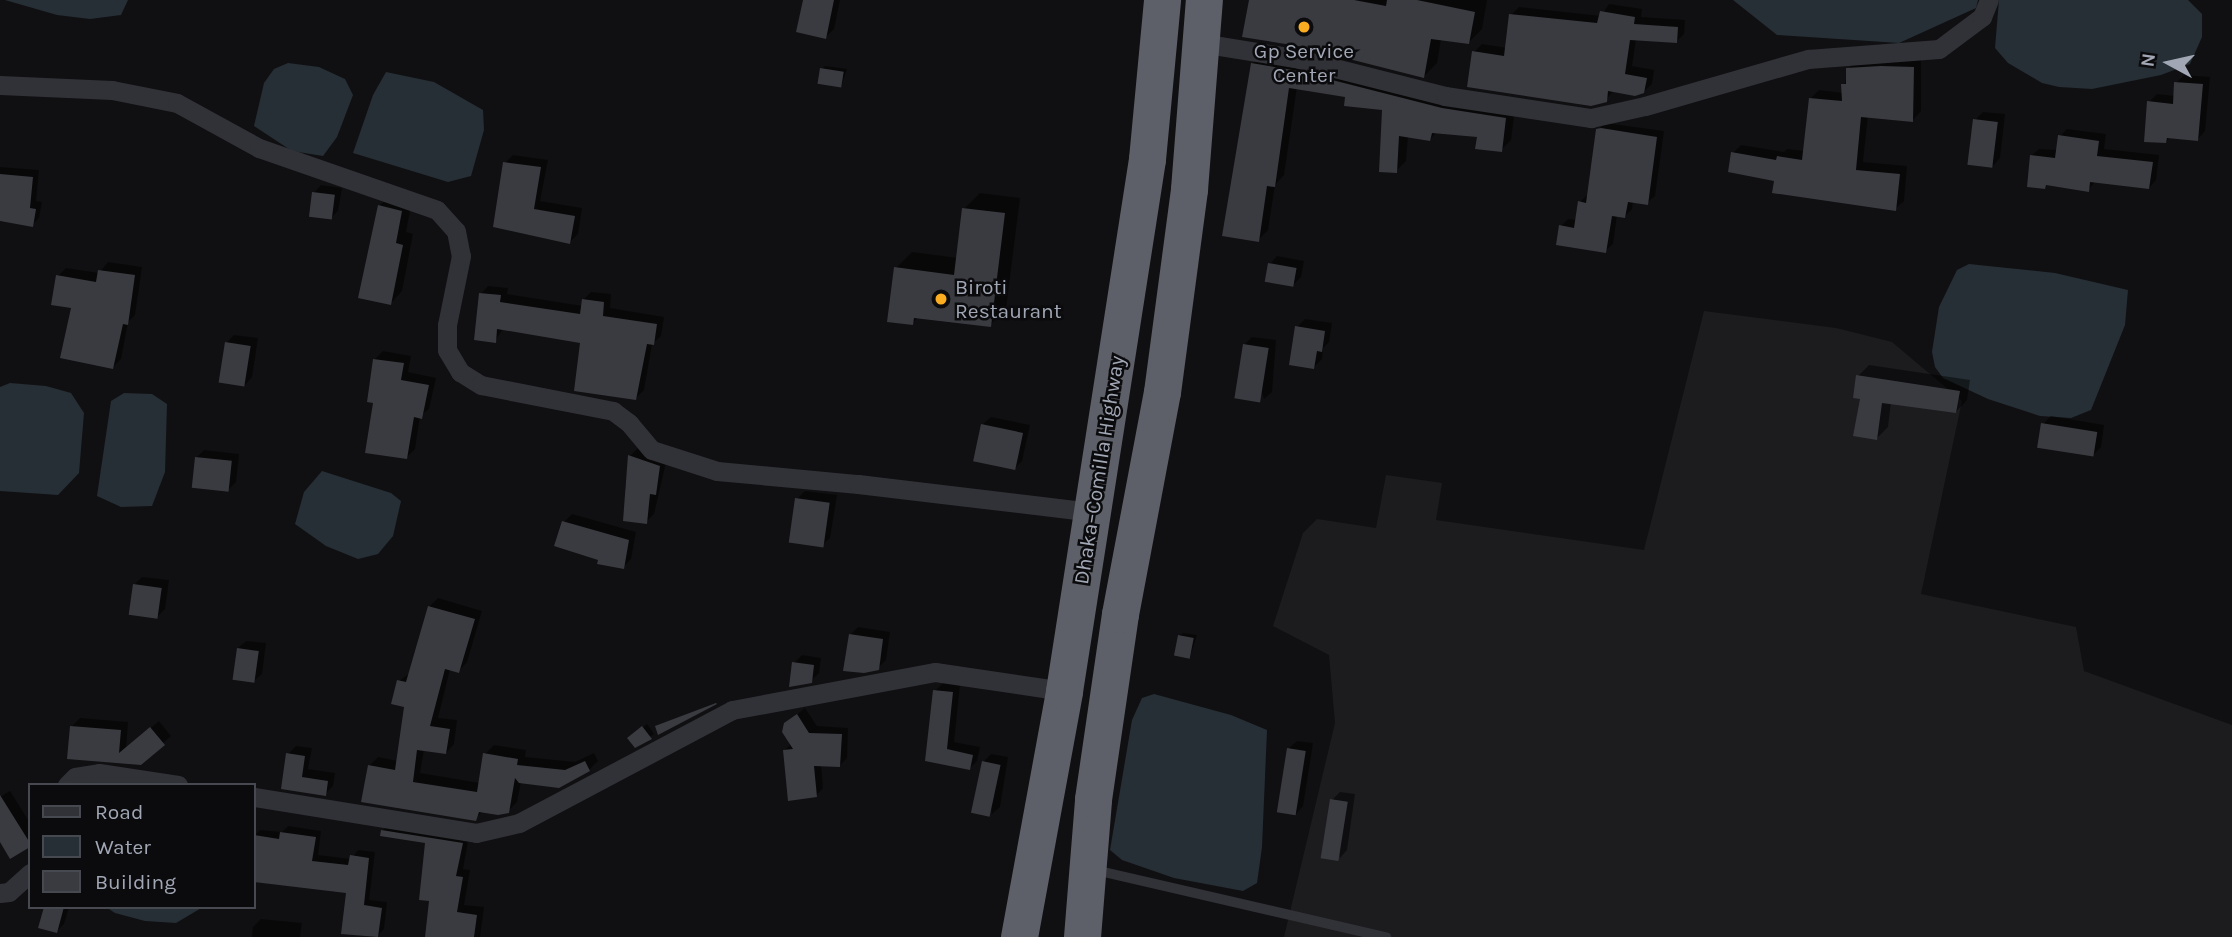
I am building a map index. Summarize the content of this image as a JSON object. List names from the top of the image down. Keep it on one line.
{"streets":{"highway":["Dhaka–Comilla Highway"]},"places":["Gp Service Center","Biroti Restaurant"],"legend":["Road","Water","Building"],"north":"left"}
